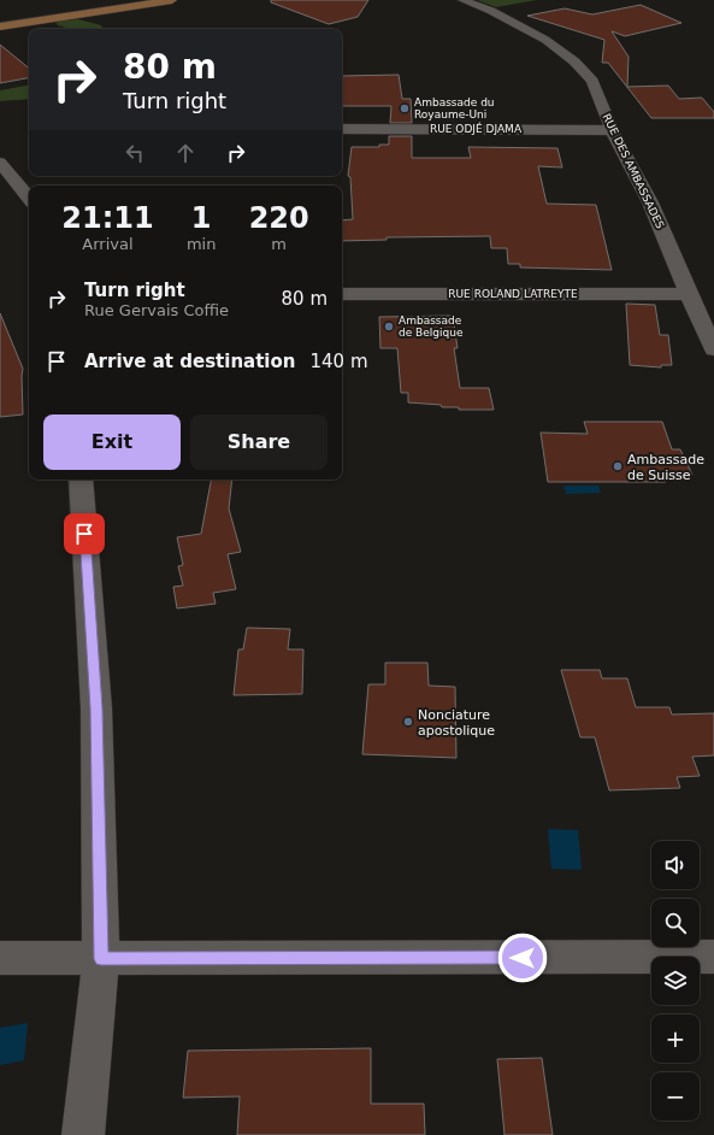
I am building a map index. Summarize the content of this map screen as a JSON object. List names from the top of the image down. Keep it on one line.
{"streets":{"street":["RUE ODJÉ DJAMA","RUE DES AMBASSADES","RUE ROLAND LATREYTE"]},"crossings":[["RUE ODJÉ DJAMA","RUE DES AMBASSADES"],["RUE DES AMBASSADES","RUE ROLAND LATREYTE"]],"places":["Ambassade du Royaume-Uni","Ambassade de Belgique","Ambassade de Suisse","Nonciature apostolique"],"page":{"turn":["80 m","Turn right"],"eta":["21:11","Arrival","1","min","220","m"],"list":[{"name":"Turn right","note":"Rue Gervais Coffie","value":"80 m"},{"name":"Arrive at destination","value":"140 m"}],"buttons":["Exit","Share"],"map_buttons":["+","−"]}}
